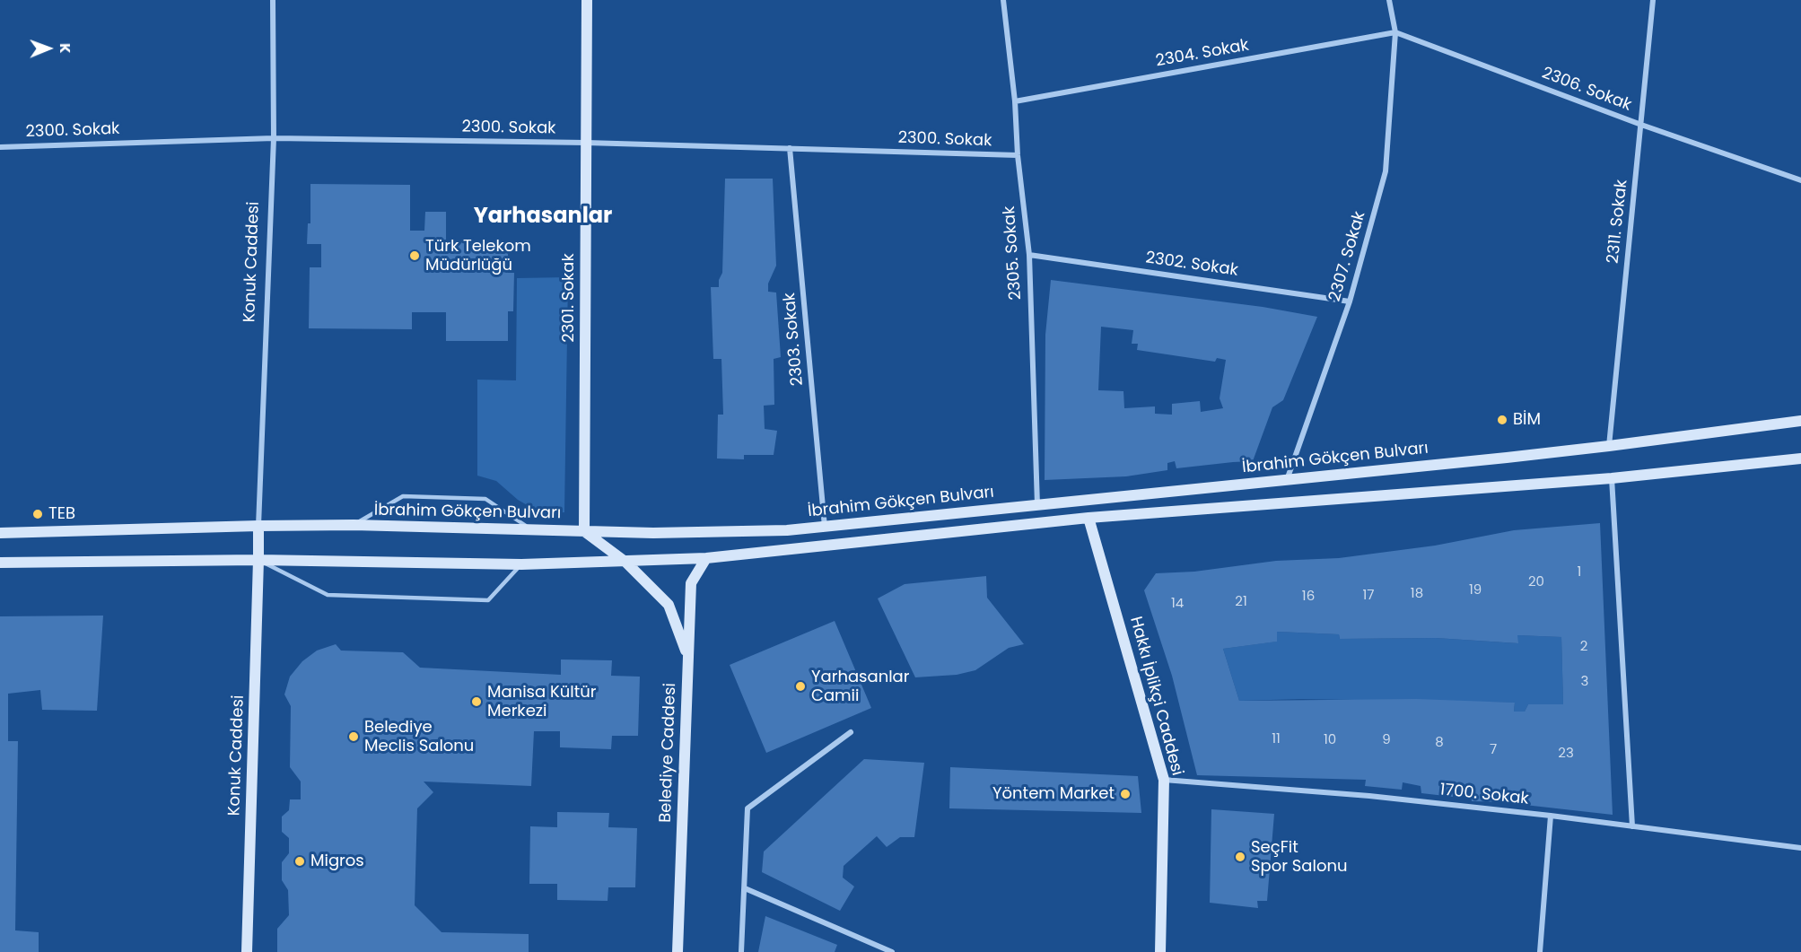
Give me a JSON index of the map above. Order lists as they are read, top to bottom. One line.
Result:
{"streets":{"main road":["Konuk Caddesi","2301. Sokak","İbrahim Gökçen Bulvarı","Hakkı İplikçi Caddesi","Belediye Caddesi"],"street":["2304. Sokak","2306. Sokak","2300. Sokak","2311. Sokak","2305. Sokak","2307. Sokak","2302. Sokak","2303. Sokak","1700. Sokak"]},"crossings":[["2304. Sokak","2306. Sokak"],["2304. Sokak","2305. Sokak"],["2304. Sokak","2307. Sokak"],["2306. Sokak","2311. Sokak"],["2306. Sokak","2307. Sokak"],["2300. Sokak","2305. Sokak"],["2300. Sokak","Konuk Caddesi"],["2300. Sokak","2301. Sokak"],["2300. Sokak","2303. Sokak"],["2311. Sokak","İbrahim Gökçen Bulvarı"],["2305. Sokak","2302. Sokak"],["2305. Sokak","İbrahim Gökçen Bulvarı"],["2307. Sokak","2302. Sokak"],["2307. Sokak","İbrahim Gökçen Bulvarı"],["Konuk Caddesi","İbrahim Gökçen Bulvarı"],["2301. Sokak","İbrahim Gökçen Bulvarı"],["2303. Sokak","İbrahim Gökçen Bulvarı"],["Hakkı İplikçi Caddesi","1700. Sokak"]],"districts":["Yarhasanlar"],"places":["Türk Telekom Müdürlüğü","BİM","TEB","Yarhasanlar Camii","Manisa Kültür Merkezi","Belediye Meclis Salonu","Yöntem Market","SeçFit Spor Salonu","Migros"],"house_numbers":["1","20","19","18","17","16","21","14","2","3","11","10","9","8","7","23"],"north":"right"}
